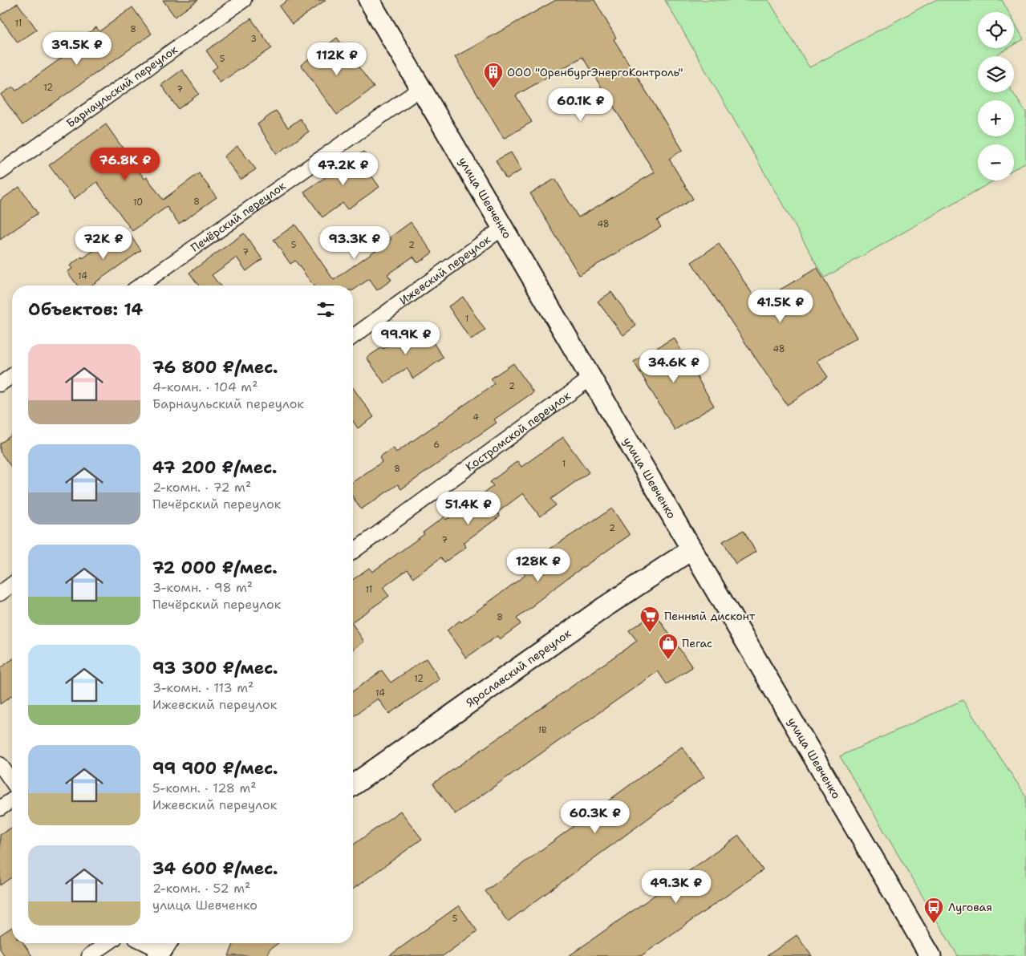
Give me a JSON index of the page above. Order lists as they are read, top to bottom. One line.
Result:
{"streets":{"main road":["улица Шевченко","Ярославский переулок"],"street":["Барнаульский переулок","Печёрский переулок","Ижевский переулок","Костромской переулок"]},"crossings":[["улица Шевченко","Печёрский переулок"],["улица Шевченко","Ижевский переулок"],["улица Шевченко","Костромской переулок"],["улица Шевченко","Ярославский переулок"]],"places":{"building":["ООО \"ОренбургЭнергоКонтроль\""],"supermarket":["Пенный дисконт"],"shop":["Пегас"],"bus stop":["Луговая"]},"house_numbers":["11","8","3","5","12","7","8","10","48","5","2","7","14","1","48","2","4","6","1","8","2","7","11","8","12","14","1В","5"],"page":{"map_buttons":["+","−"],"price":["39.5K ₽","112K ₽","60.1K ₽","76.8K ₽","47.2K ₽","72K ₽","93.3K ₽","41.5K ₽","99.9K ₽","34.6K ₽","51.4K ₽","128K ₽","60.3K ₽","49.3K ₽"],"heading":"Объектов: 14","list":[{"name":"76 800 ₽/мес.","note":"4-комн. · 104 m² · Барнаульский переулок"},{"name":"47 200 ₽/мес.","note":"2-комн. · 72 m² · Печёрский переулок"},{"name":"72 000 ₽/мес.","note":"3-комн. · 98 m² · Печёрский переулок"},{"name":"93 300 ₽/мес.","note":"3-комн. · 113 m² · Ижевский переулок"},{"name":"99 900 ₽/мес.","note":"5-комн. · 128 m² · Ижевский переулок"},{"name":"34 600 ₽/мес.","note":"2-комн. · 52 m² · улица Шевченко"}]}}
